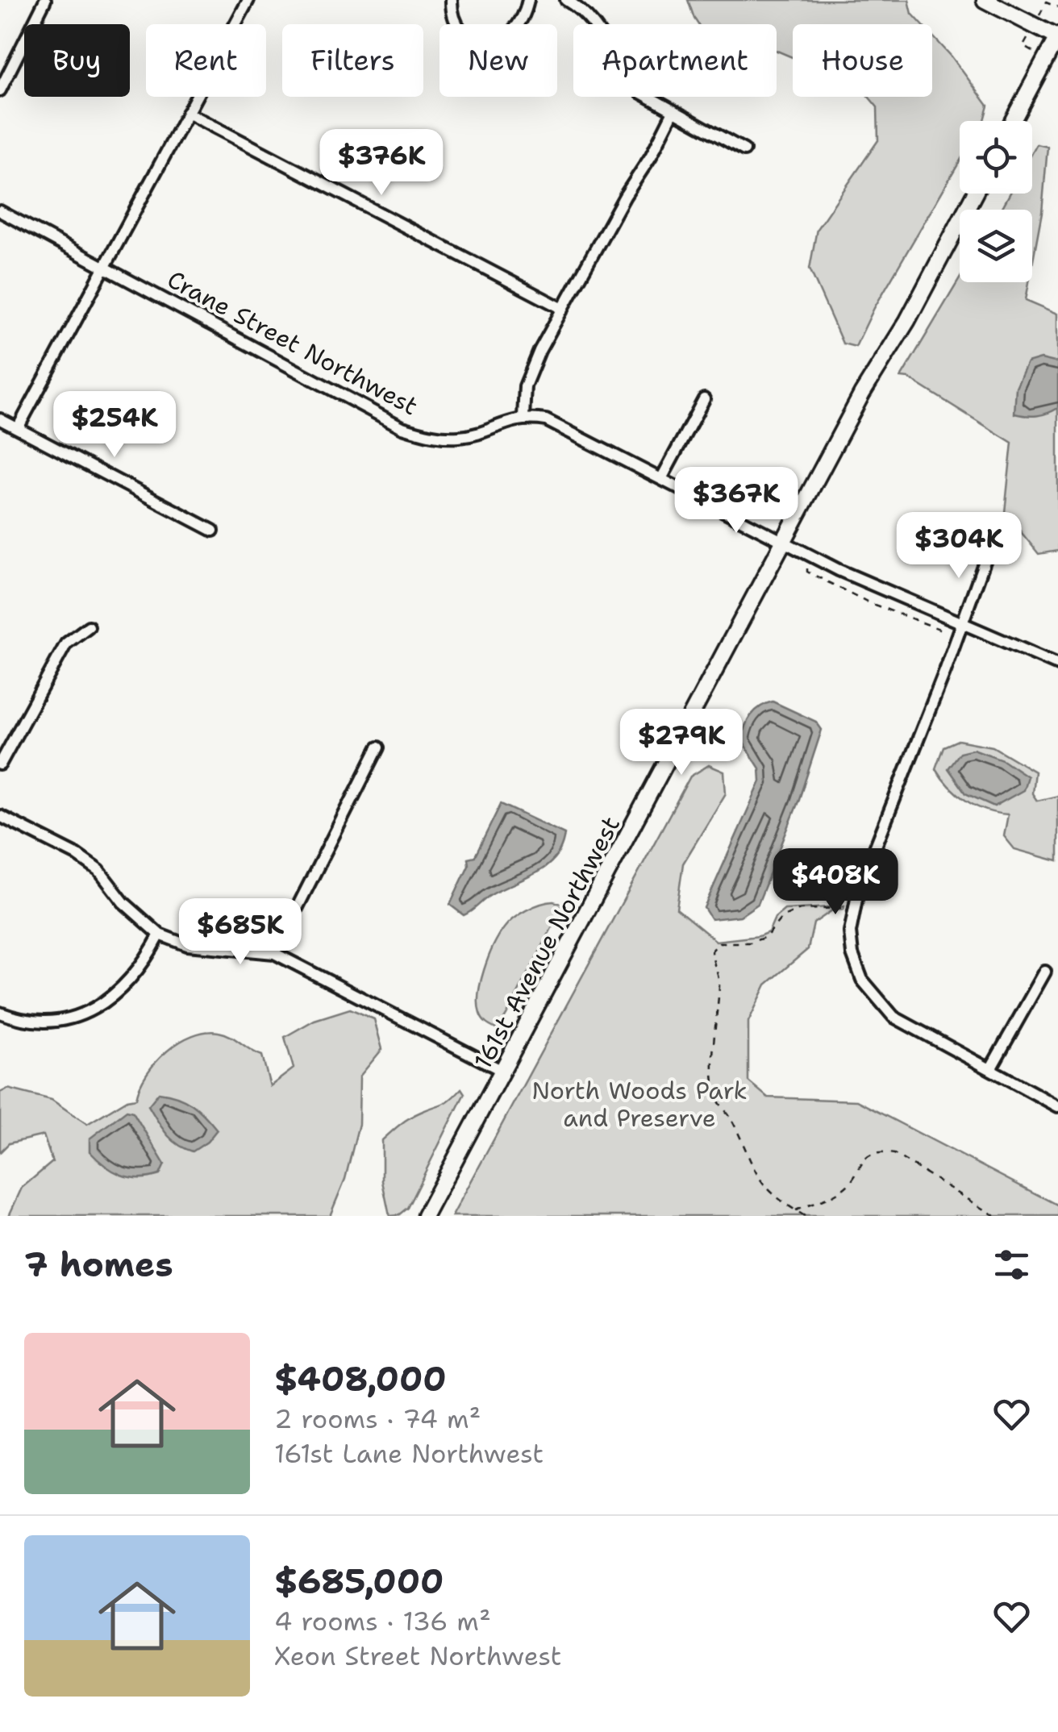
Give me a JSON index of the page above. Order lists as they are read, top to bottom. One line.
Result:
{"streets":{"main road":["161st Avenue Northwest"],"street":["Crane Street Northwest"]},"parks":["North Woods Park and Preserve"],"page":{"chip":["Buy","Rent","Filters","New","Apartment","House"],"price":["$376K","$254K","$367K","$304K","$279K","$408K","$685K"],"heading":"7 homes","list":[{"name":"$408,000","note":"2 rooms · 74 m² · 161st Lane Northwest"},{"name":"$685,000","note":"4 rooms · 136 m² · Xeon Street Northwest"}]}}
